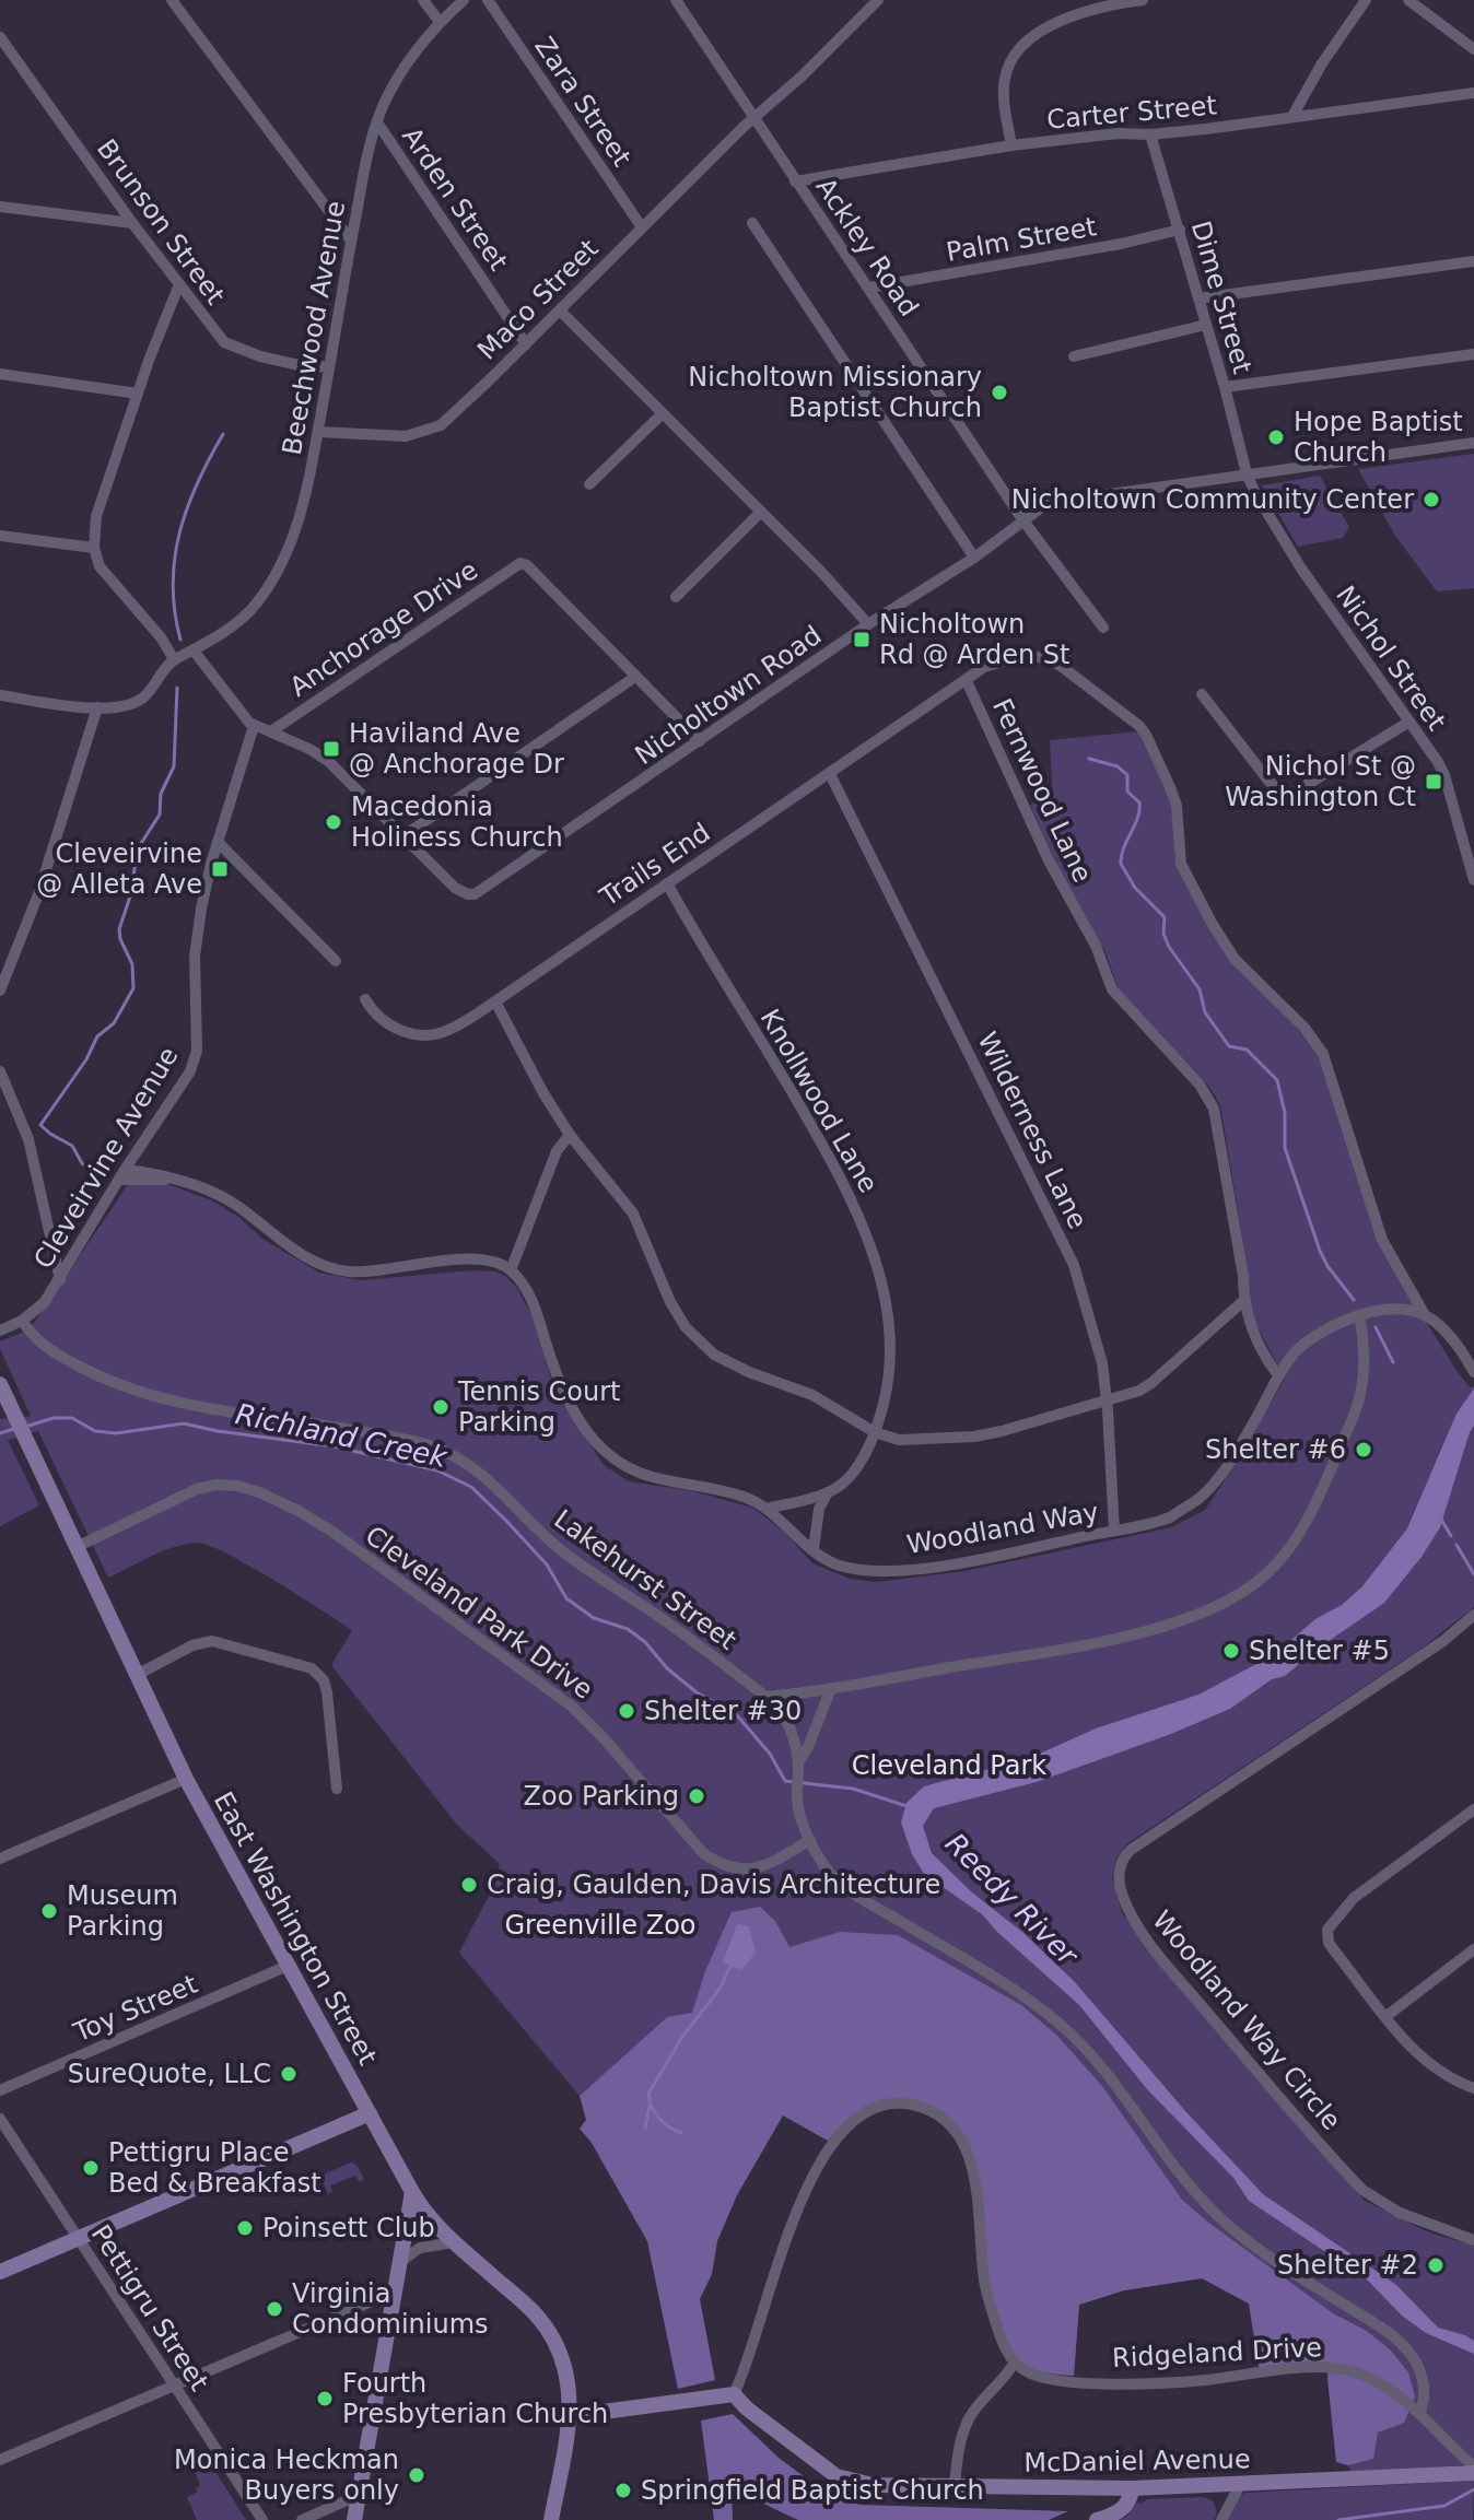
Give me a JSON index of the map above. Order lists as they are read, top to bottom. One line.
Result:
{"streets":{"street":["Zara Street","Carter Street","Arden Street","Brunson Street","Palm Street","Ackley Road","Dime Street","Maco Street","Beechwood Avenue","Anchorage Drive","Nichol Street","Nicholtown Road","Fernwood Lane","Trails End","Knollwood Lane","Wilderness Lane","Cleveirvine Avenue","Woodland Way","Lakehurst Street","Cleveland Park Drive","East Washington Street","Toy Street","Woodland Way Circle","Pettigru Street","Ridgeland Drive","McDaniel Avenue"]},"crossings":[["Zara Street","Maco Street"],["Carter Street","Ackley Road"],["Carter Street","Dime Street"],["Arden Street","Maco Street"],["Arden Street","Beechwood Avenue"],["Brunson Street","Beechwood Avenue"],["Palm Street","Ackley Road"],["Palm Street","Dime Street"],["Ackley Road","Maco Street"],["Ackley Road","Nicholtown Road"],["Dime Street","Nichol Street"],["Dime Street","Nicholtown Road"],["Maco Street","Beechwood Avenue"],["Nichol Street","Nicholtown Road"],["Fernwood Lane","Trails End"],["Fernwood Lane","Woodland Way"],["Trails End","Knollwood Lane"],["Trails End","Wilderness Lane"],["Knollwood Lane","Woodland Way"],["Wilderness Lane","Woodland Way"],["Cleveirvine Avenue","Lakehurst Street"],["Cleveland Park Drive","East Washington Street"],["East Washington Street","Toy Street"],["Ridgeland Drive","McDaniel Avenue"]],"water":["Richland Creek","Reedy River"],"parks":["Cleveland Park","Greenville Zoo"],"places":{"other":["Nicholtown Missionary Baptist Church","Hope Baptist Church","Nicholtown Community Center","Macedonia Holiness Church","Tennis Court Parking","Shelter #6","Shelter #5","Shelter #30","Zoo Parking","Craig, Gaulden, Davis Architecture","Museum Parking","SureQuote, LLC","Pettigru Place Bed & Breakfast","Poinsett Club","Shelter #2","Virginia Condominiums","Fourth Presbyterian Church","Monica Heckman Buyers only","Springfield Baptist Church"],"transit":["Nicholtown Rd @ Arden St","Haviland Ave @ Anchorage Dr","Nichol St @ Washington Ct","Cleveirvine @ Alleta Ave"]}}
